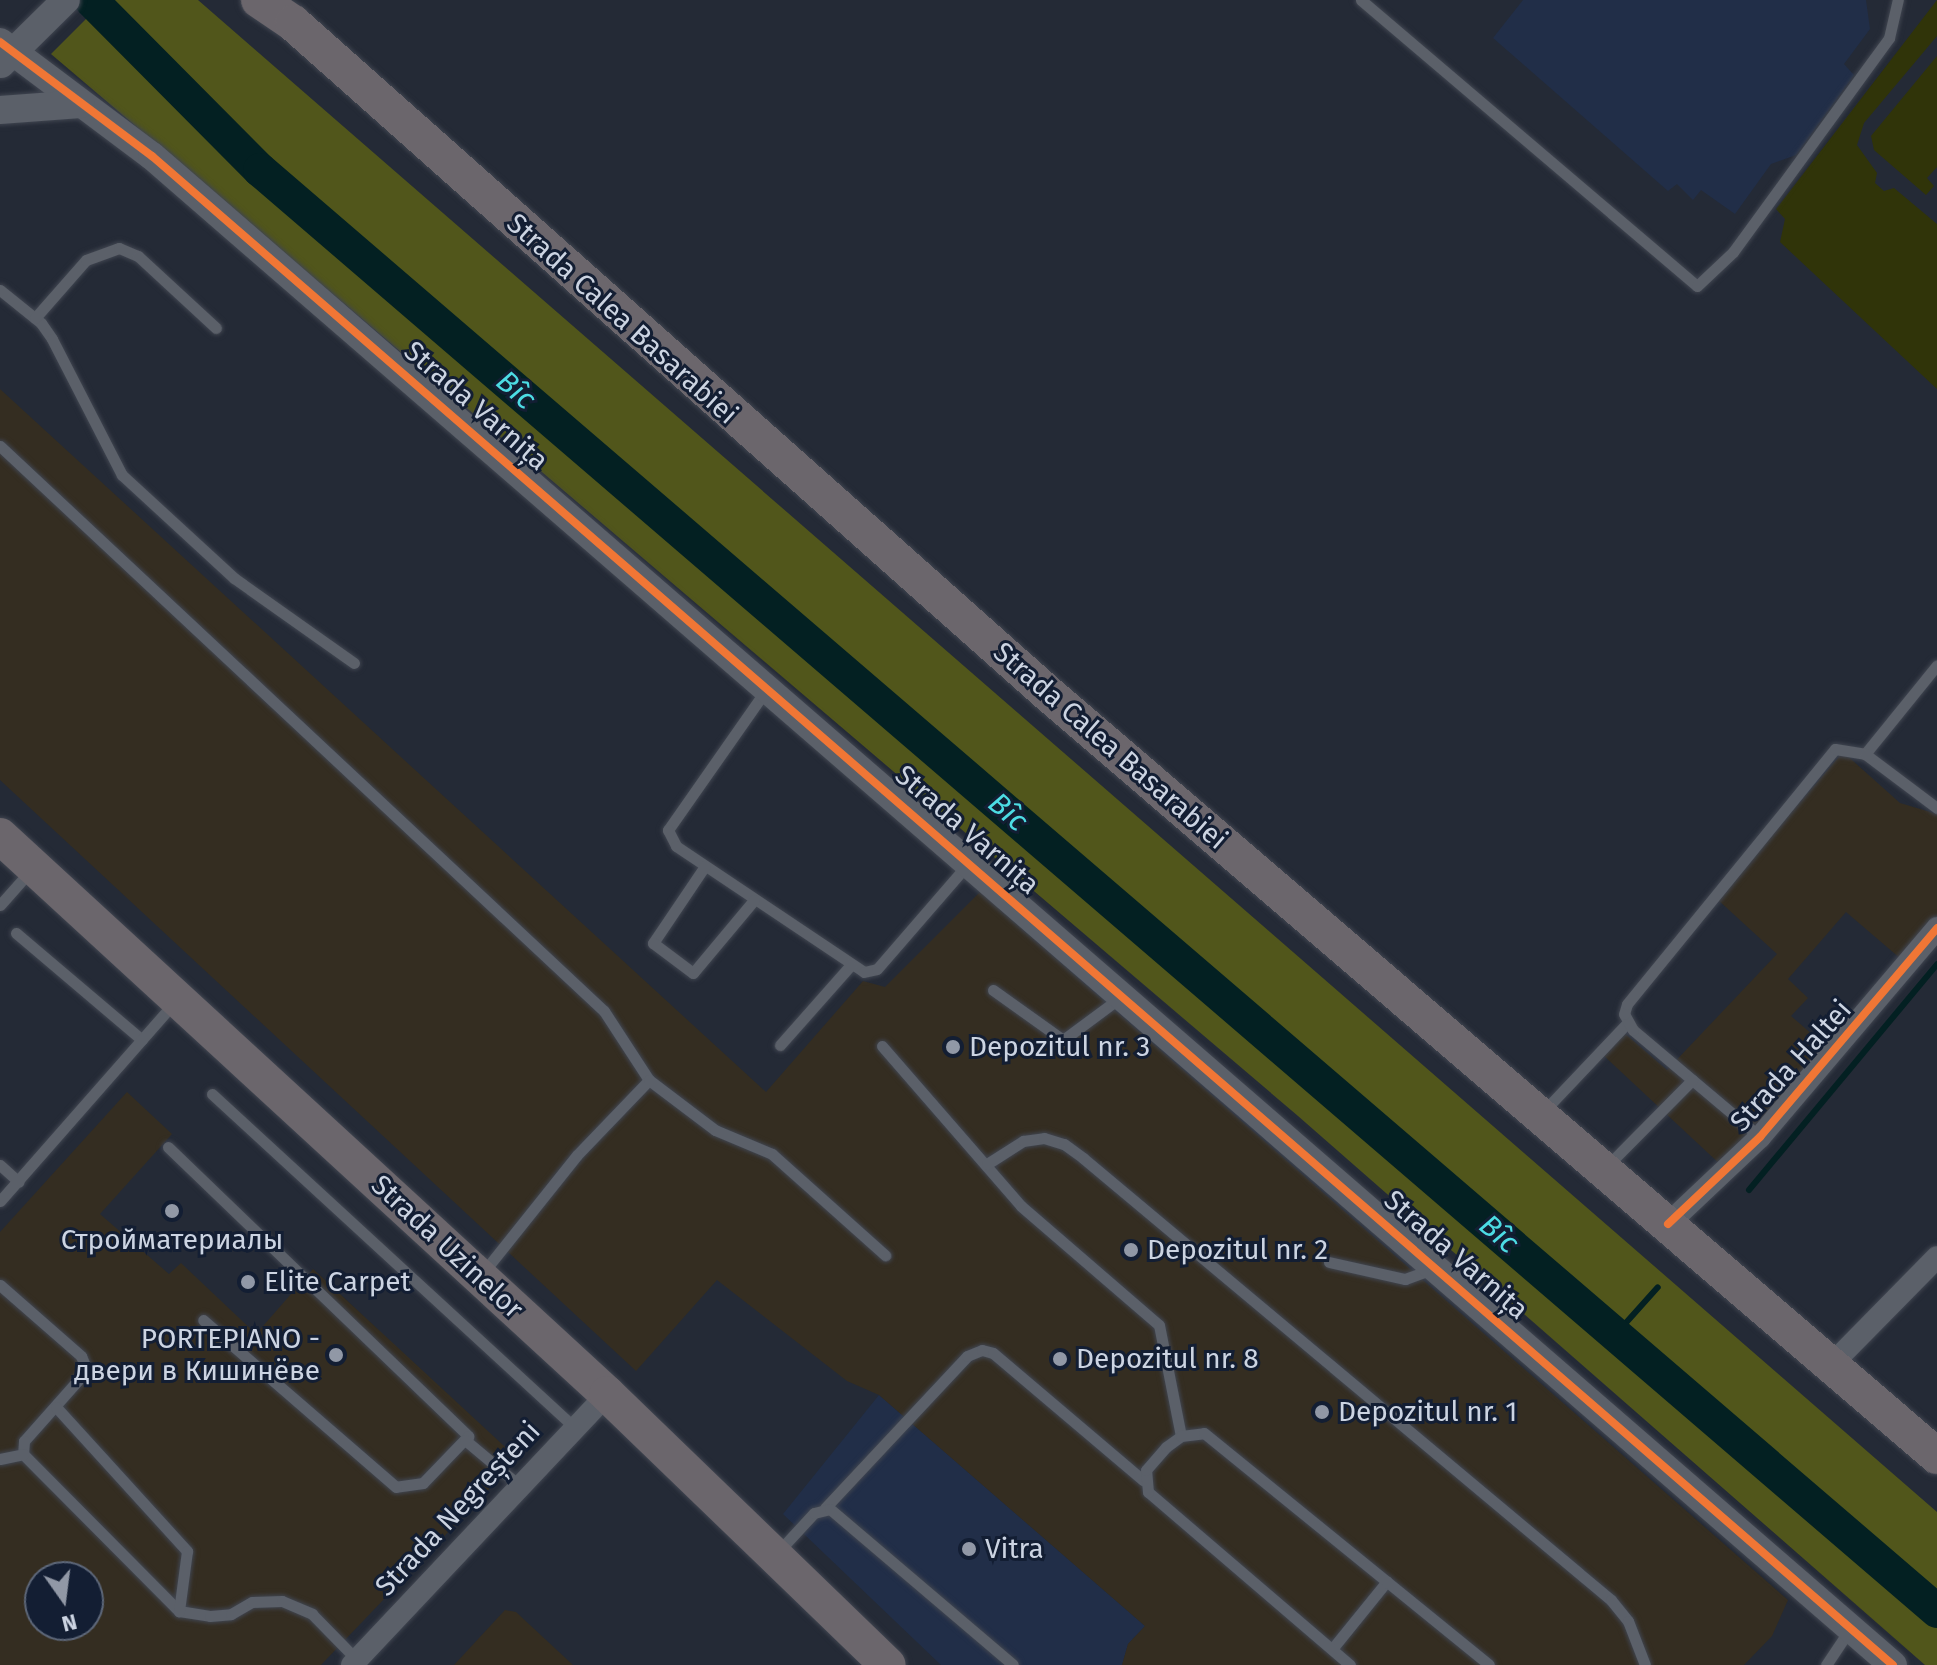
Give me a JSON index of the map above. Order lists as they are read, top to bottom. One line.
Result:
{"streets":{"main road":["Strada Calea Basarabiei","Strada Uzinelor"],"street":["Strada Varnița","Strada Haltei","Strada Negreșteni"]},"crossings":[["Strada Calea Basarabiei","Strada Haltei"],["Strada Uzinelor","Strada Negreșteni"]],"water":["Bîc"],"places":["Depozitul nr. 3","Стройматериалы","Depozitul nr. 2","Elite Carpet","PORTEPIANO - двери в Кишинёве","Depozitul nr. 8","Depozitul nr. 1","Vitra"],"north":"bottom"}
